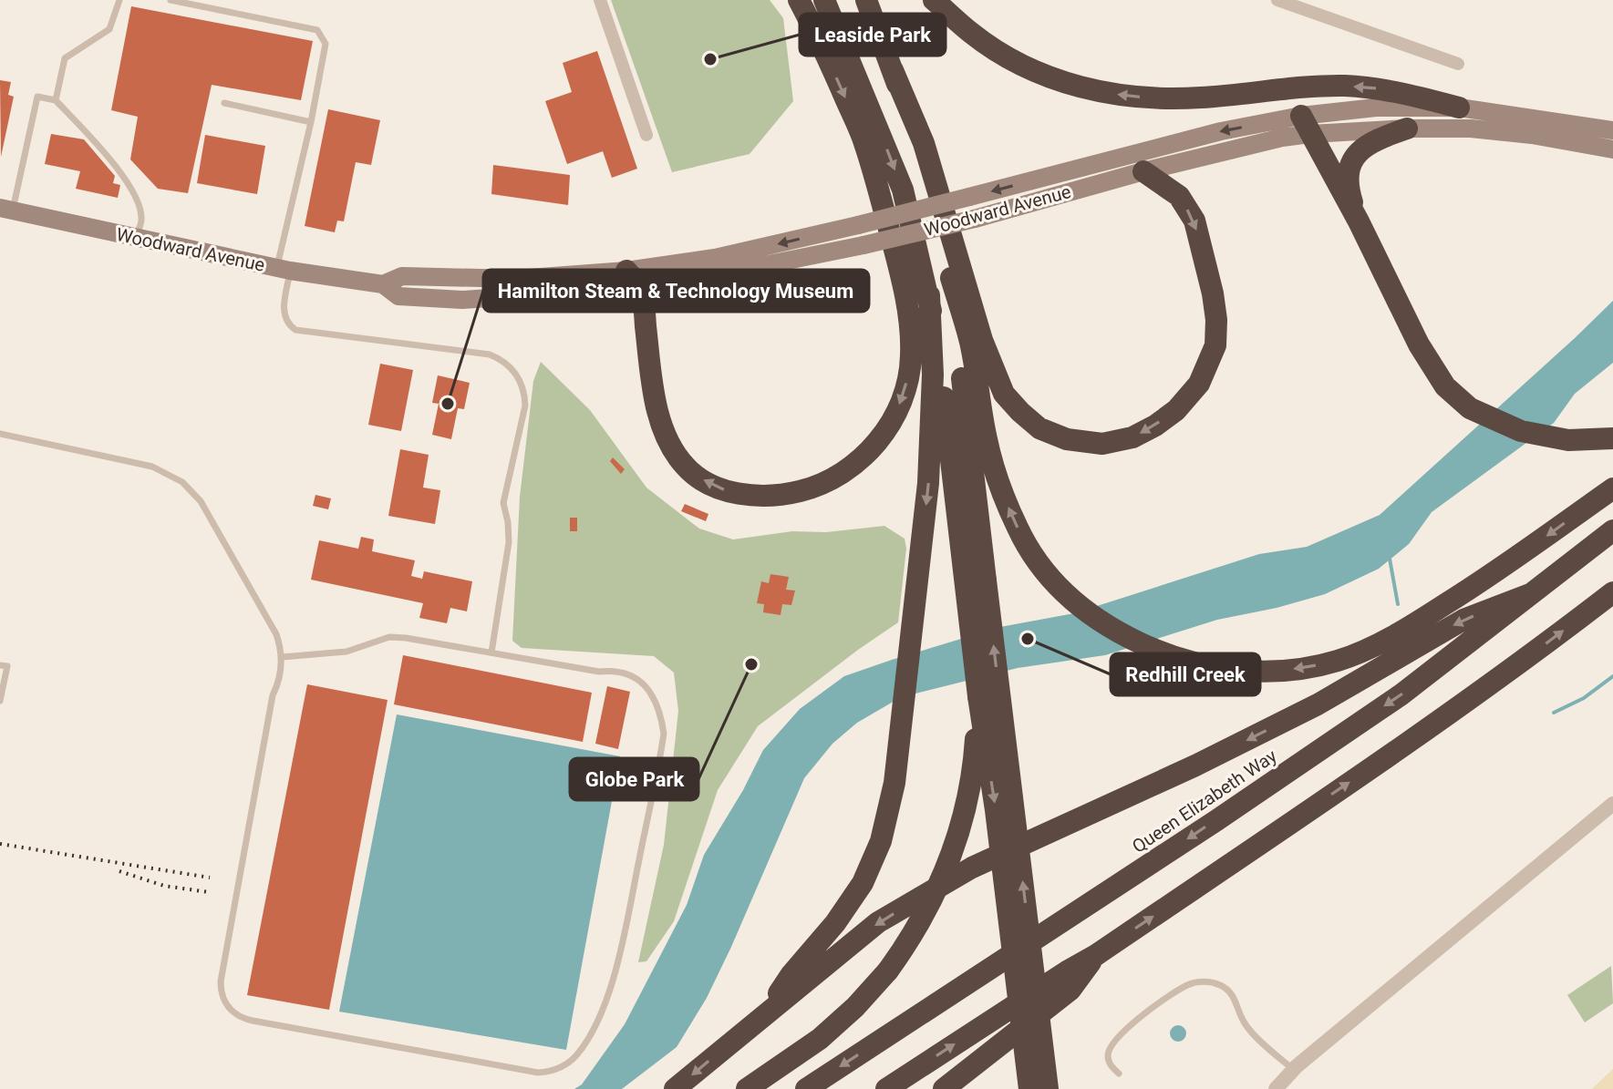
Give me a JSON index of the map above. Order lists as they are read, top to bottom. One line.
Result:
{"streets":{"highway":["Queen Elizabeth Way"],"main road":["Woodward Avenue"]},"places":["Leaside Park","Hamilton Steam & Technology Museum","Redhill Creek","Globe Park"]}
